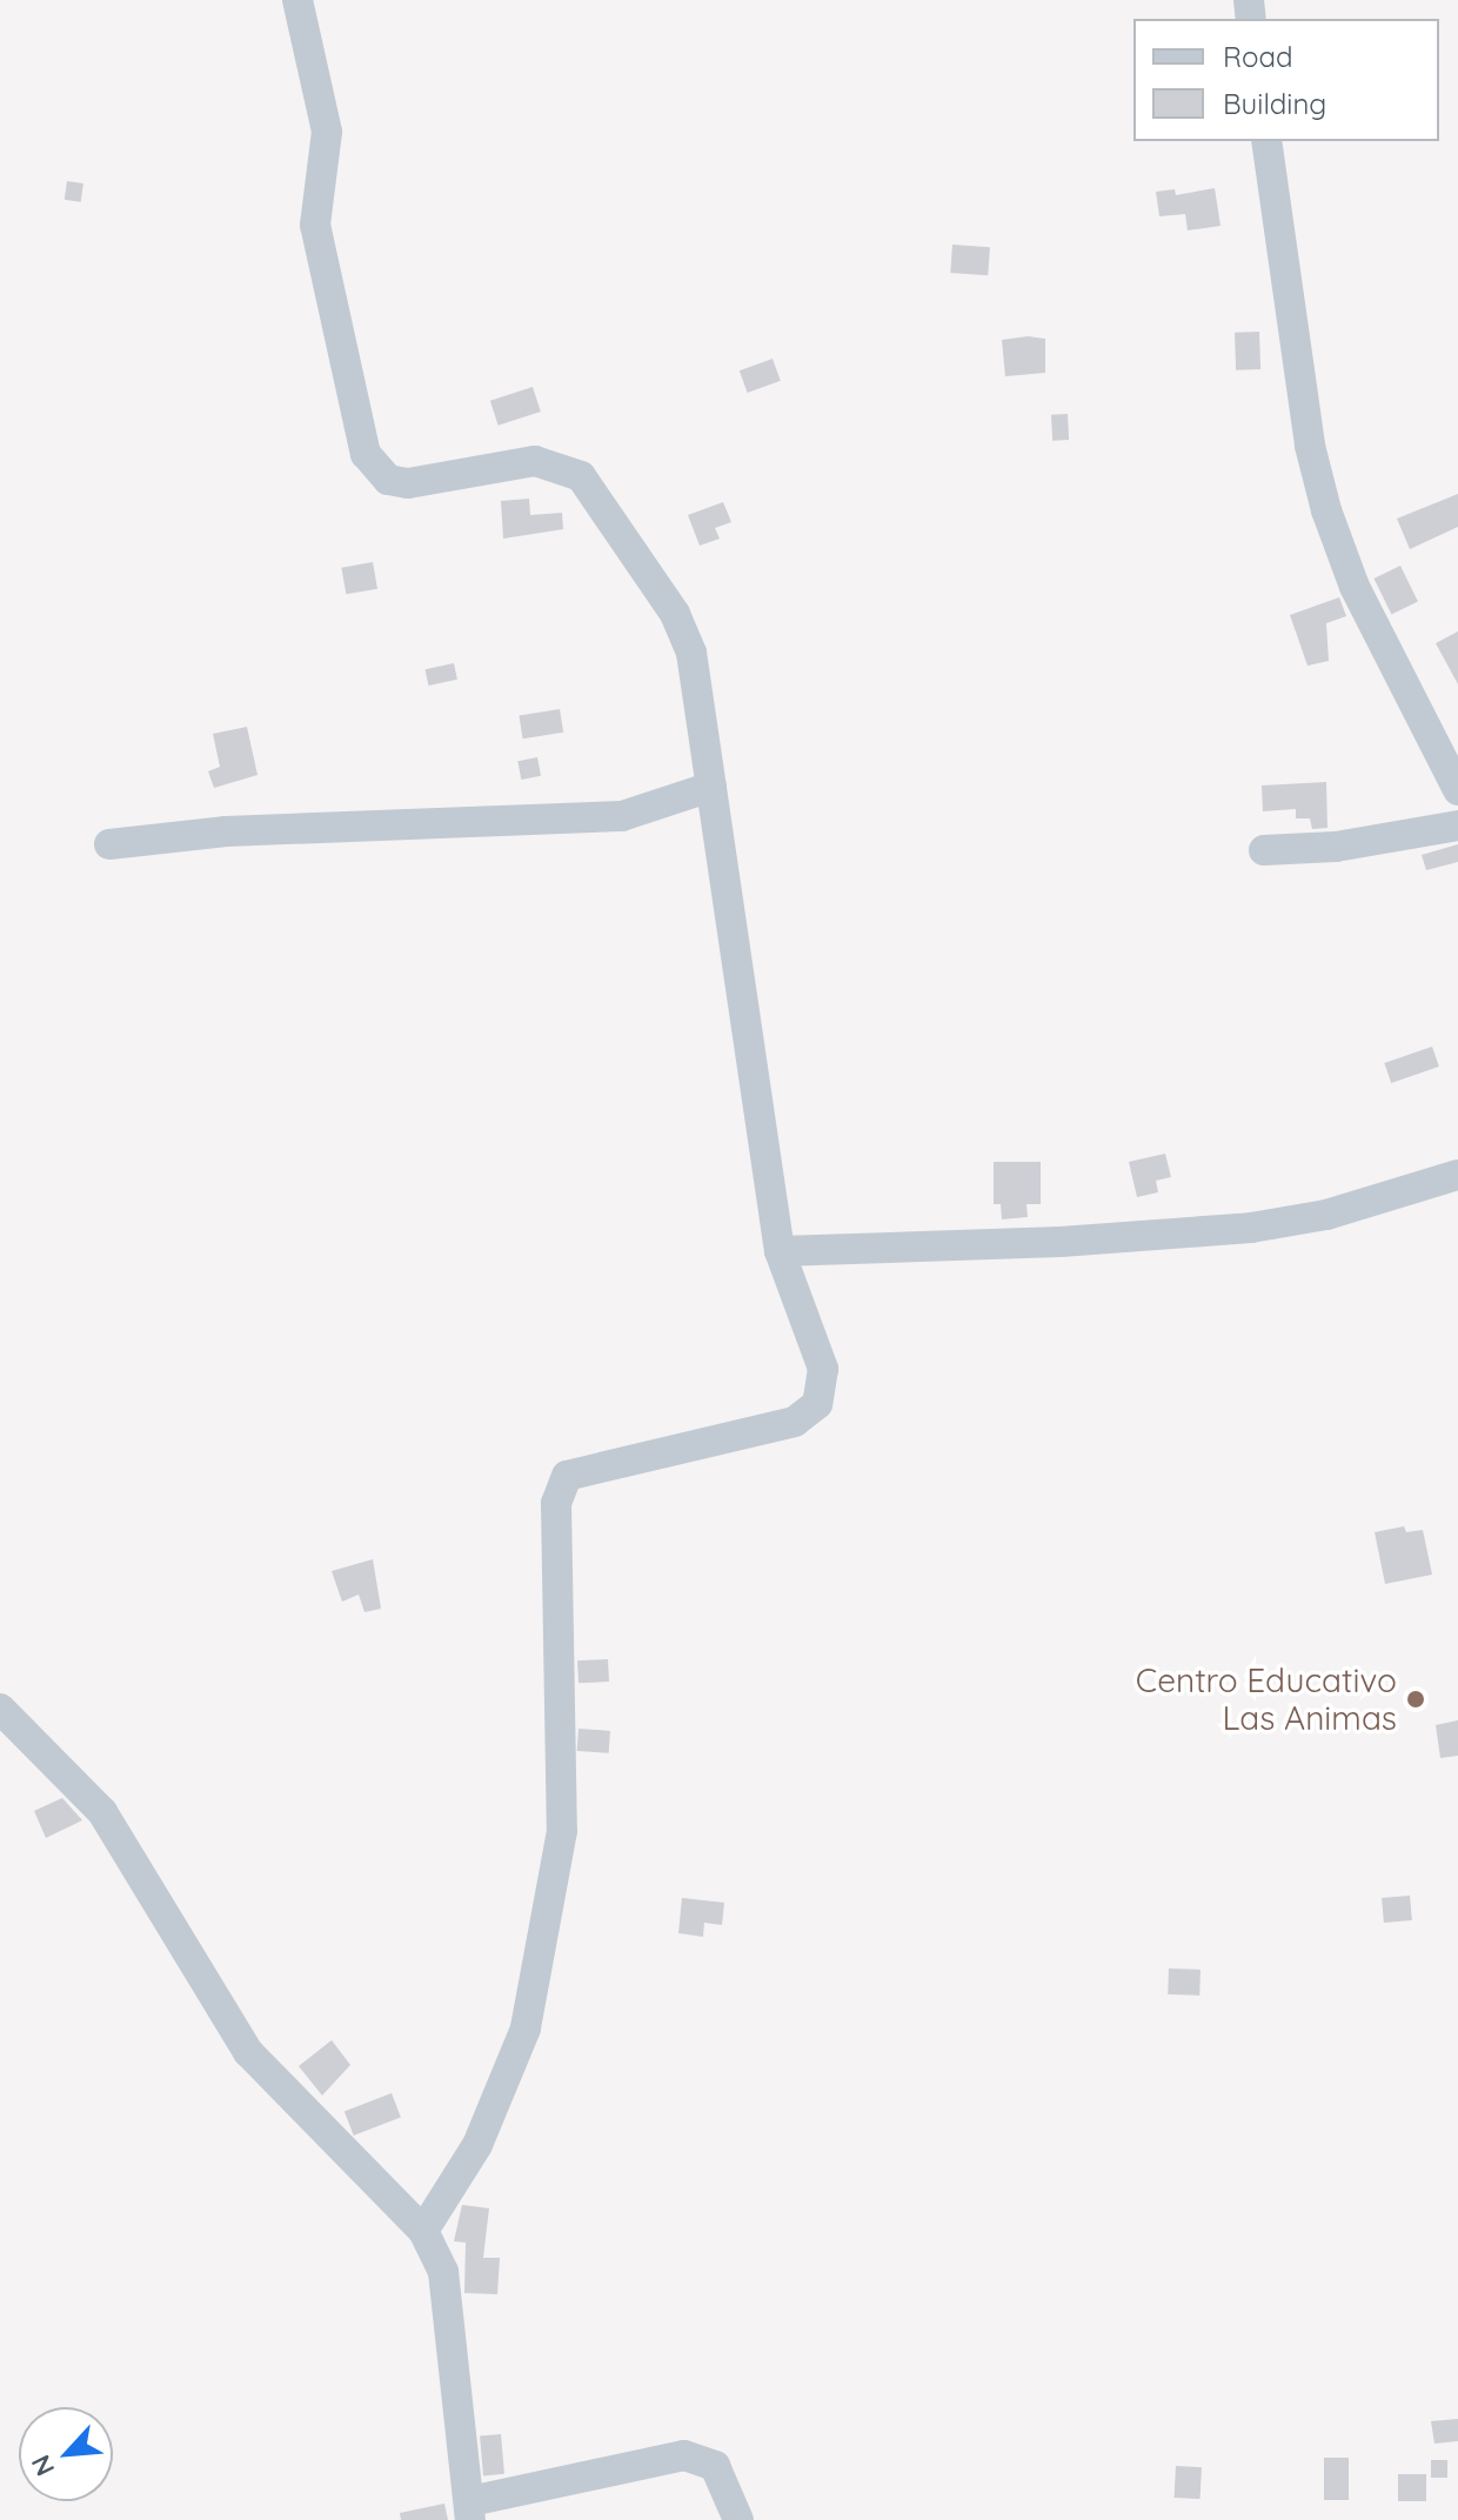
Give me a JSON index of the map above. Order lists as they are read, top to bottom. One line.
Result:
{"places":["Centro Educativo Las Animas"],"legend":["Road","Building"],"north":"bottom left"}
